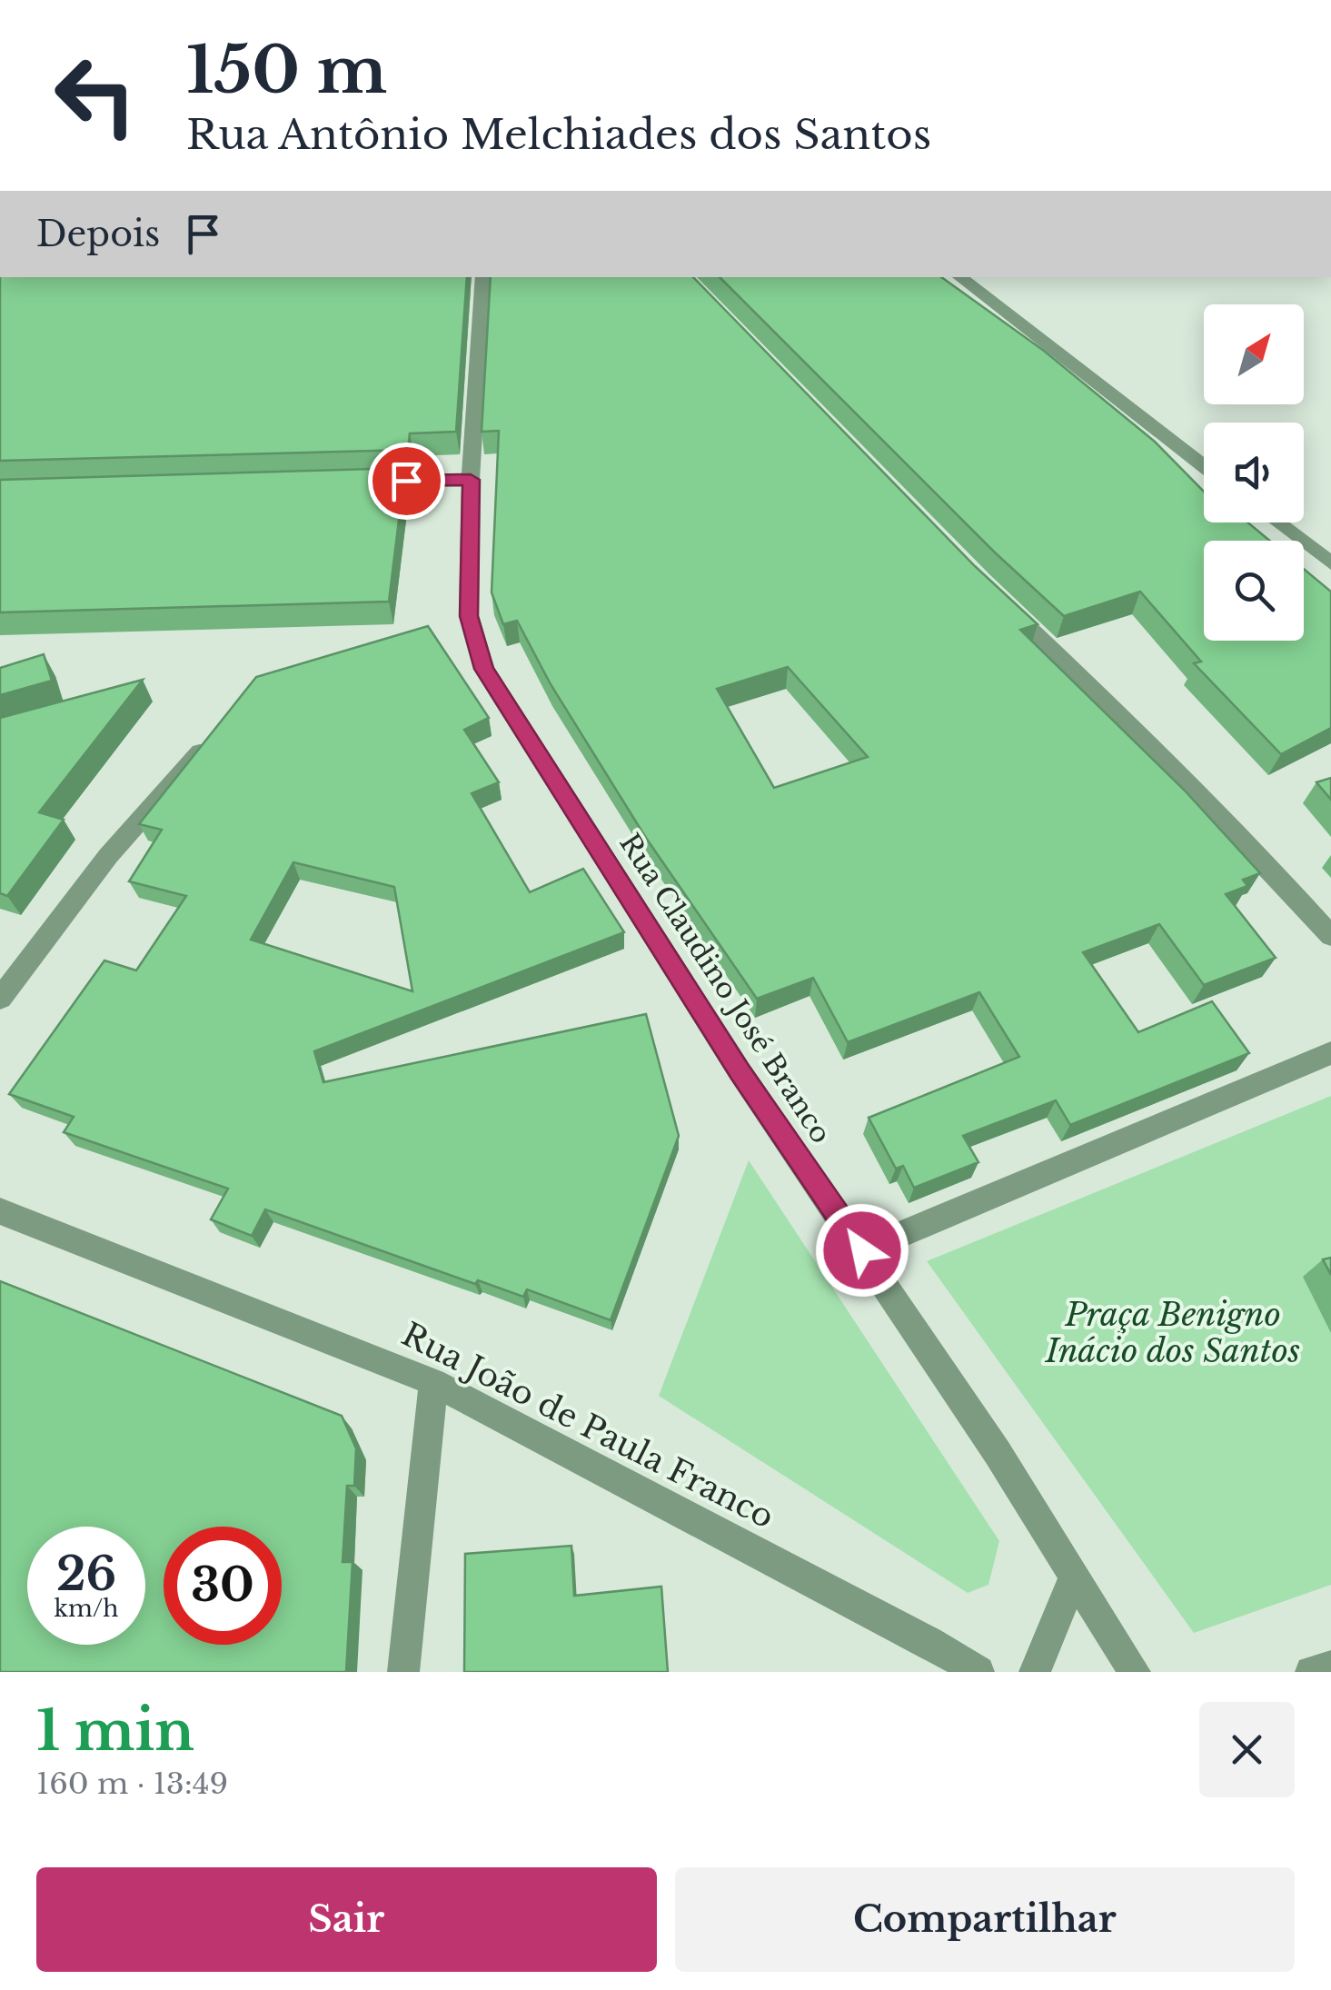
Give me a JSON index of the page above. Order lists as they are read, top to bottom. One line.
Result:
{"streets":{"street":["Rua Claudino José Branco","Rua João de Paula Franco"]},"parks":["Praça Benigno Inácio dos Santos"],"north":"top right","page":{"turn":["150 m","Rua Antônio Melchiades dos Santos"],"then":"Depois","speed":"26 km/h","limit":"30","heading":["1 min","160 m · 13:49"],"buttons":["Sair","Compartilhar"]}}
